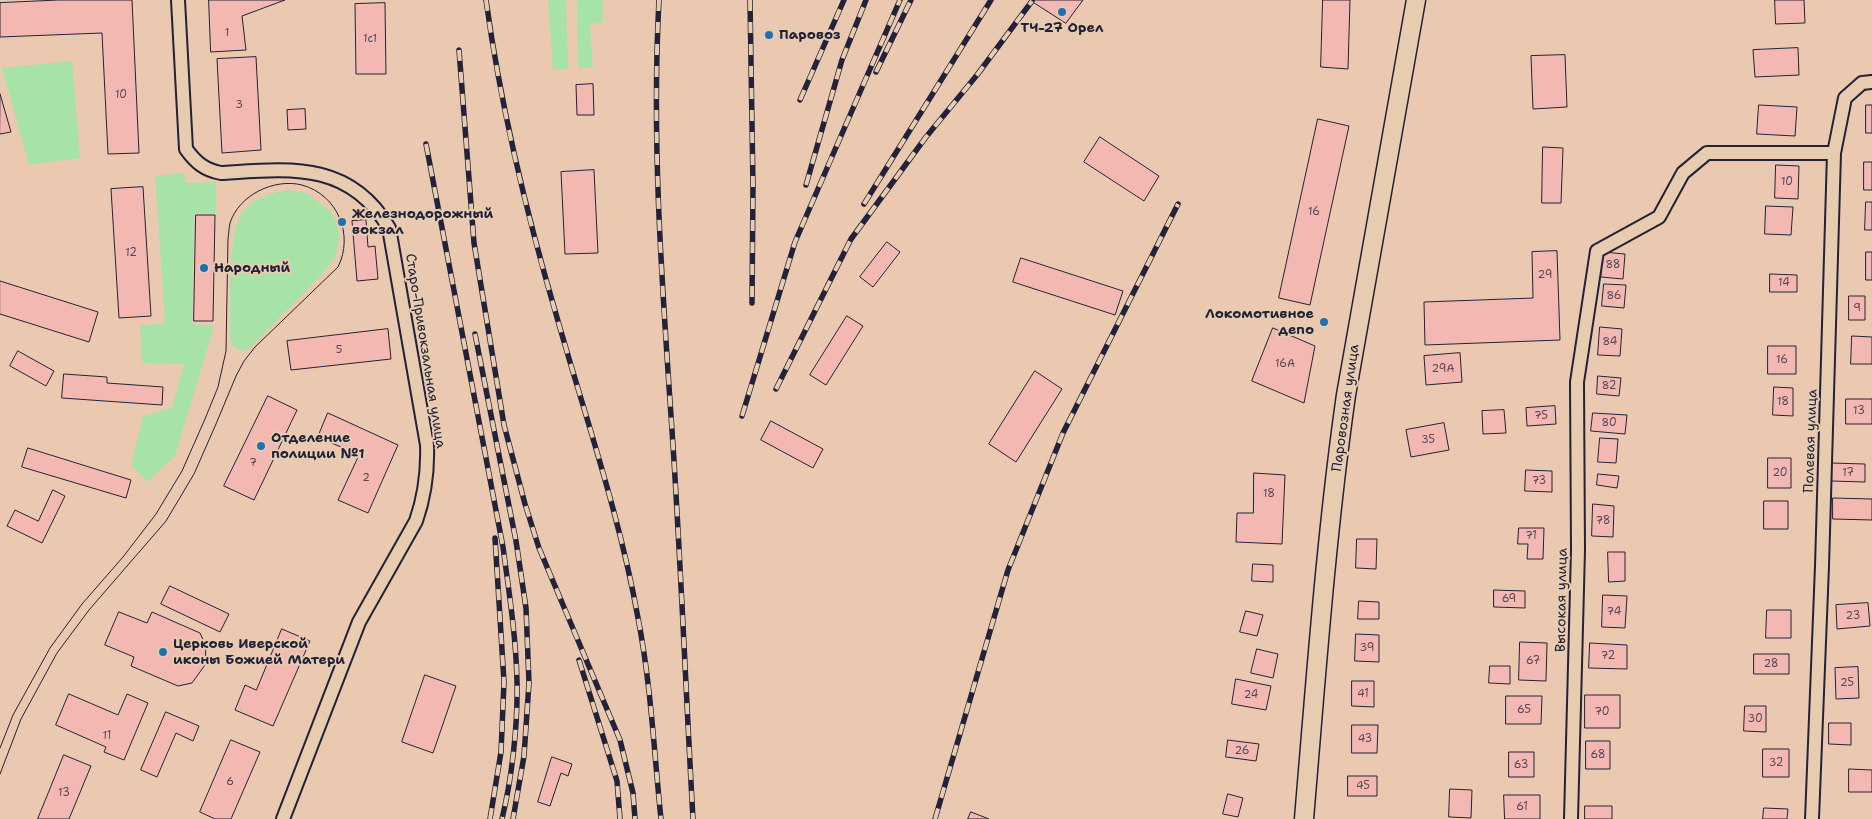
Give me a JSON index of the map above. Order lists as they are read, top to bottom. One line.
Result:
{"streets":{"main road":["Паровозная улица"],"street":["Старо-Привокзальная улица","Полевая улица","Высокая улица"]},"crossings":[["Полевая улица","Высокая улица"]],"places":["ТЧ-27 Орел","Паровоз","Железнодорожный вокзал","Народный","Локомотивное депо","Отделение полиции №1","Церковь Иверской иконы Божией Матери"],"house_numbers":["1","1с1","10","3","10","16","12","88","29","14","86","9","84","5","16","16А","29А","82","18","13","75","80","35","7","20","17","2","73","18","78","71","69","74","23","39","72","67","28","25","41","24","65","70","30","11","43","26","68","32","63","6","45","13","61"]}
